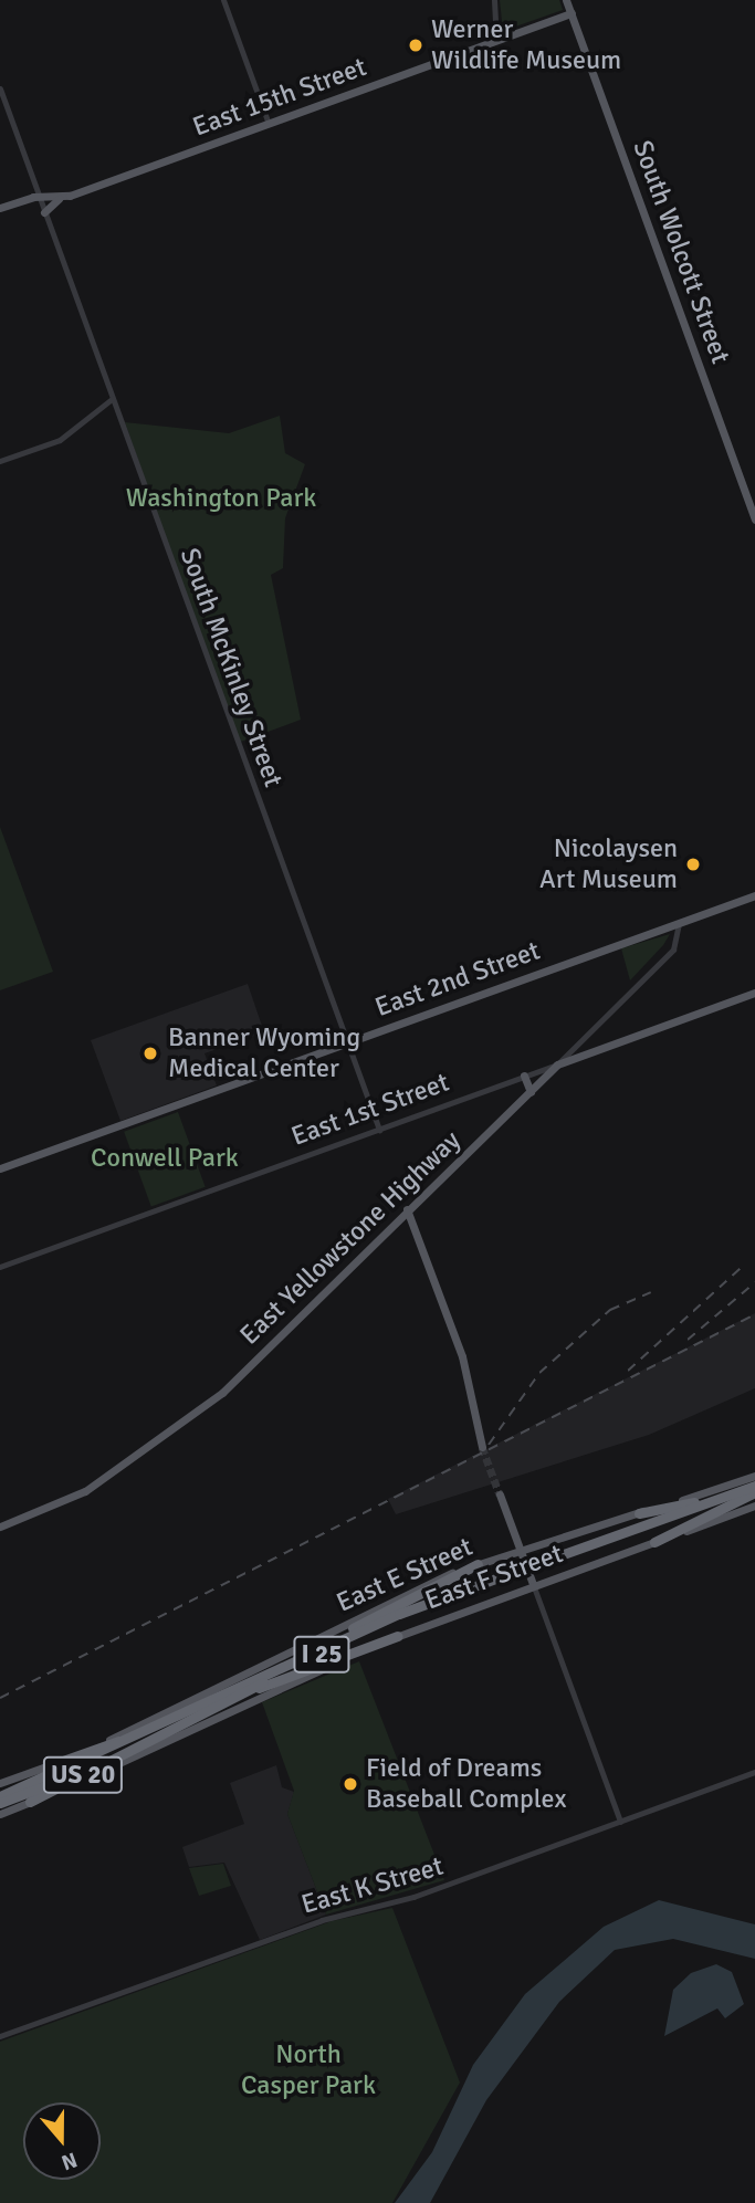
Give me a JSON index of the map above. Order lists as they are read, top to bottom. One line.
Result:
{"streets":{"highway":["I 25","US 20"],"main road":["East 15th Street","South Wolcott Street","East 2nd Street","East 1st Street","East Yellowstone Highway","East E Street","East F Street"],"street":["South McKinley Street","East K Street"]},"crossings":[["East 15th Street","South Wolcott Street"],["East 15th Street","South McKinley Street"],["South McKinley Street","East 2nd Street"],["South McKinley Street","East 1st Street"],["East 2nd Street","East Yellowstone Highway"],["East 1st Street","East Yellowstone Highway"],["East E Street","US 20"],["East F Street","US 20"],["I 25","US 20"]],"parks":["Washington Park","Conwell Park","North Casper Park"],"places":["Werner Wildlife Museum","Nicolaysen Art Museum","Banner Wyoming Medical Center","Field of Dreams Baseball Complex"],"north":"bottom"}
